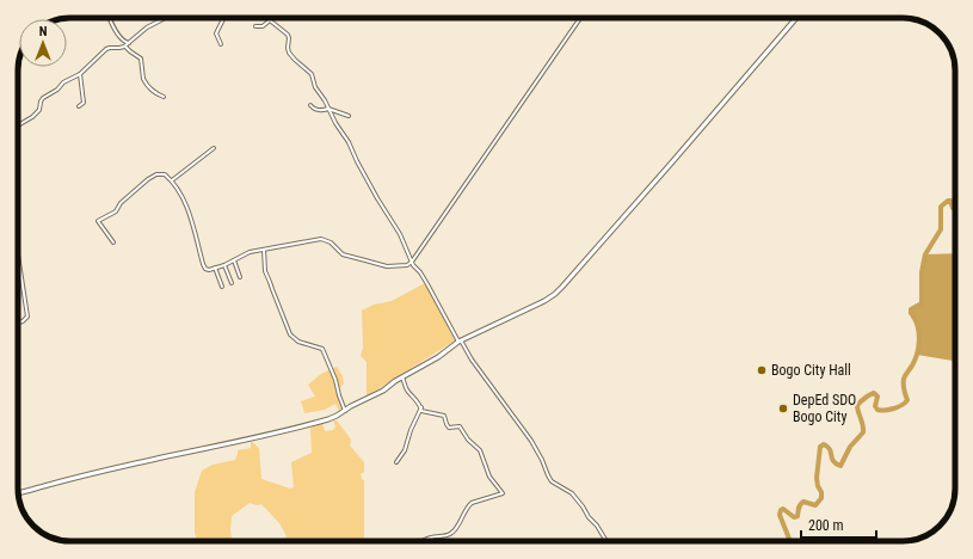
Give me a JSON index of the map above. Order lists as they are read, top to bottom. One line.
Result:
{"places":["Bogo City Hall","DepEd SDO Bogo City"],"scale_bar":"200 m","north":"top"}
